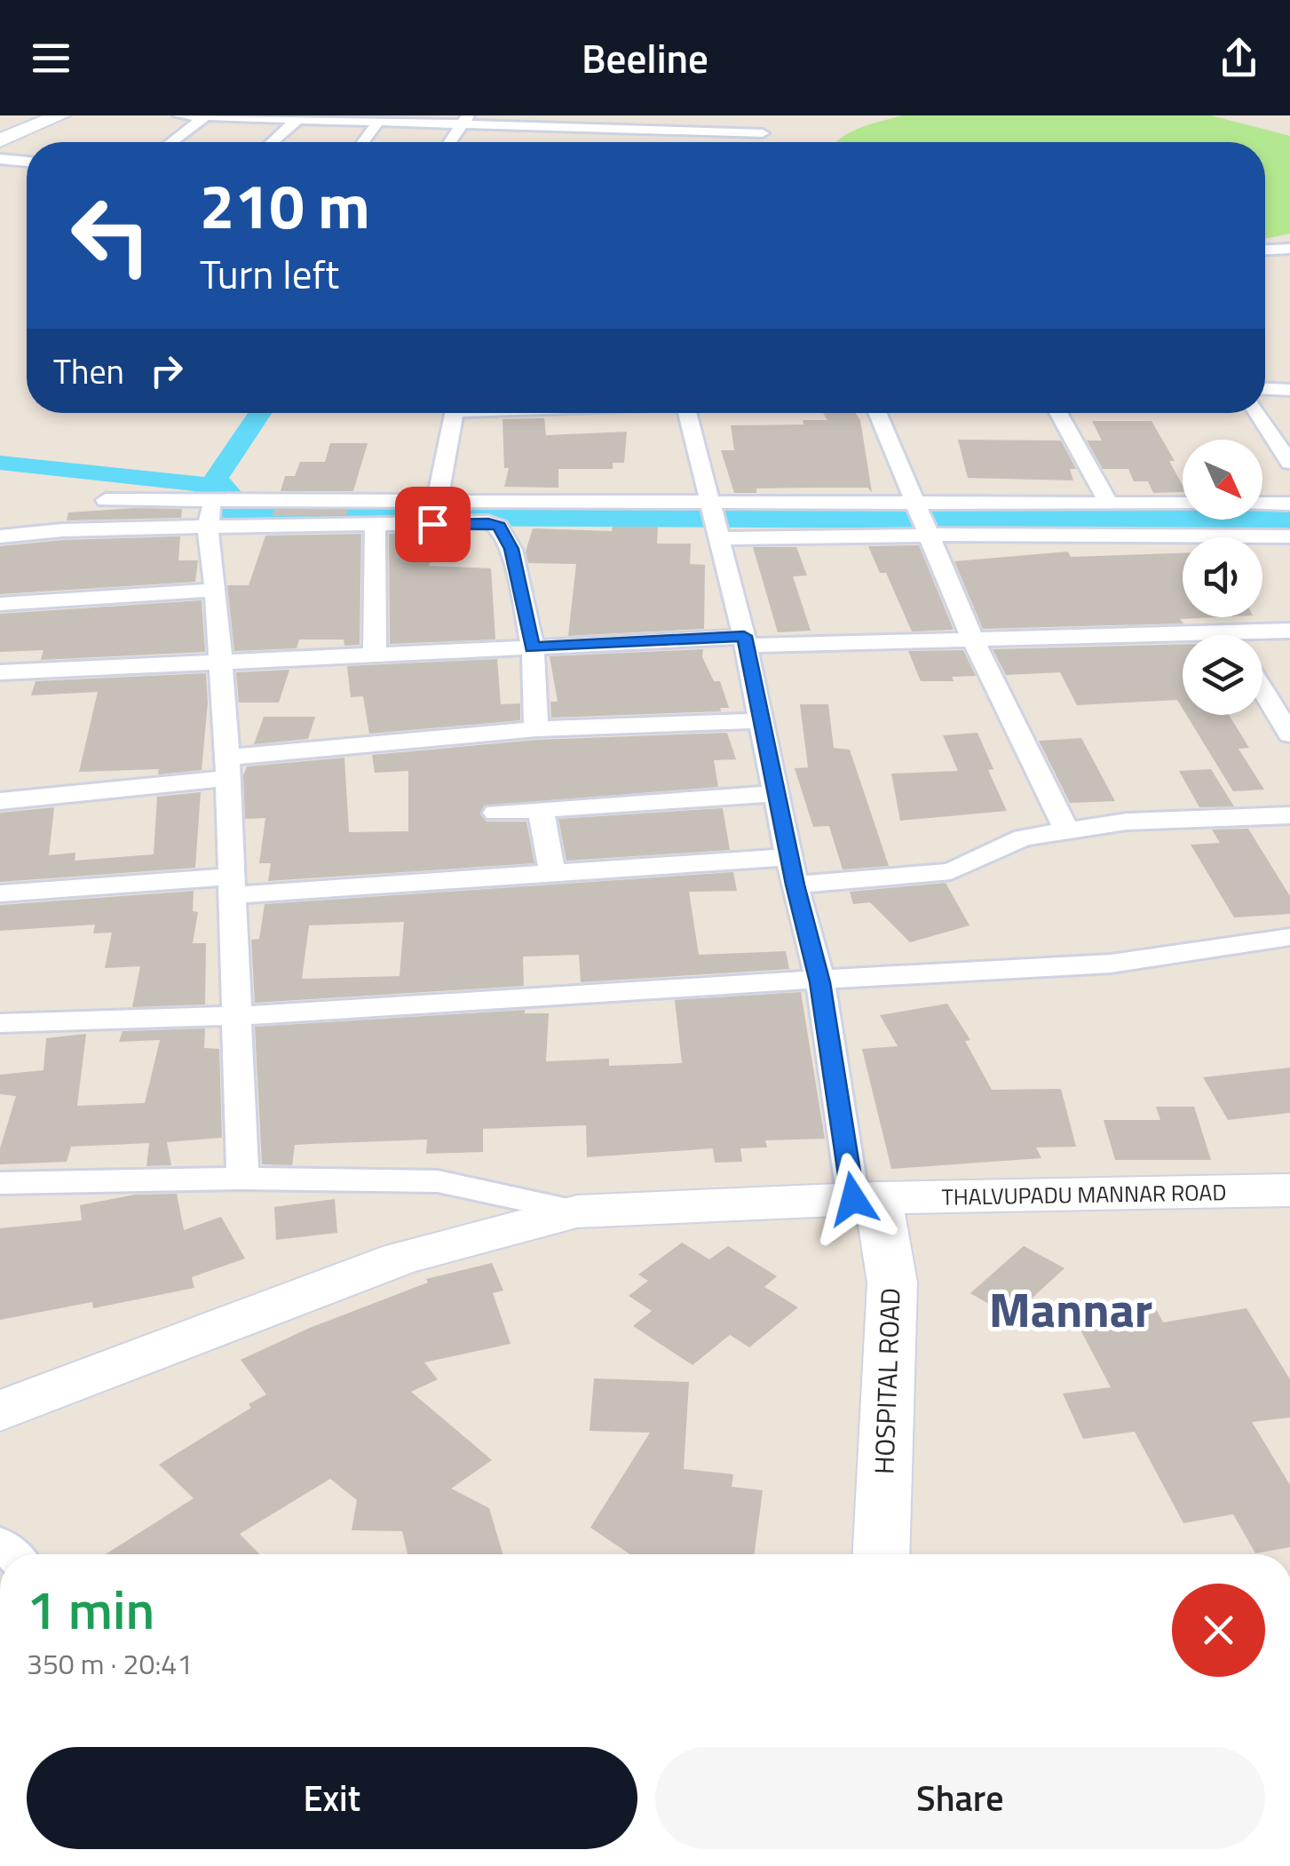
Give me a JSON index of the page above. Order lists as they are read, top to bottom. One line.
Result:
{"streets":{"street":["THALVUPADU MANNAR ROAD","HOSPITAL ROAD"]},"crossings":[["THALVUPADU MANNAR ROAD","HOSPITAL ROAD"]],"districts":["Mannar"],"north":"bottom right","page":{"header":"Beeline","turn":["210 m","Turn left"],"then":"Then","heading":["1 min","350 m · 20:41"],"buttons":["Exit","Share"]}}
